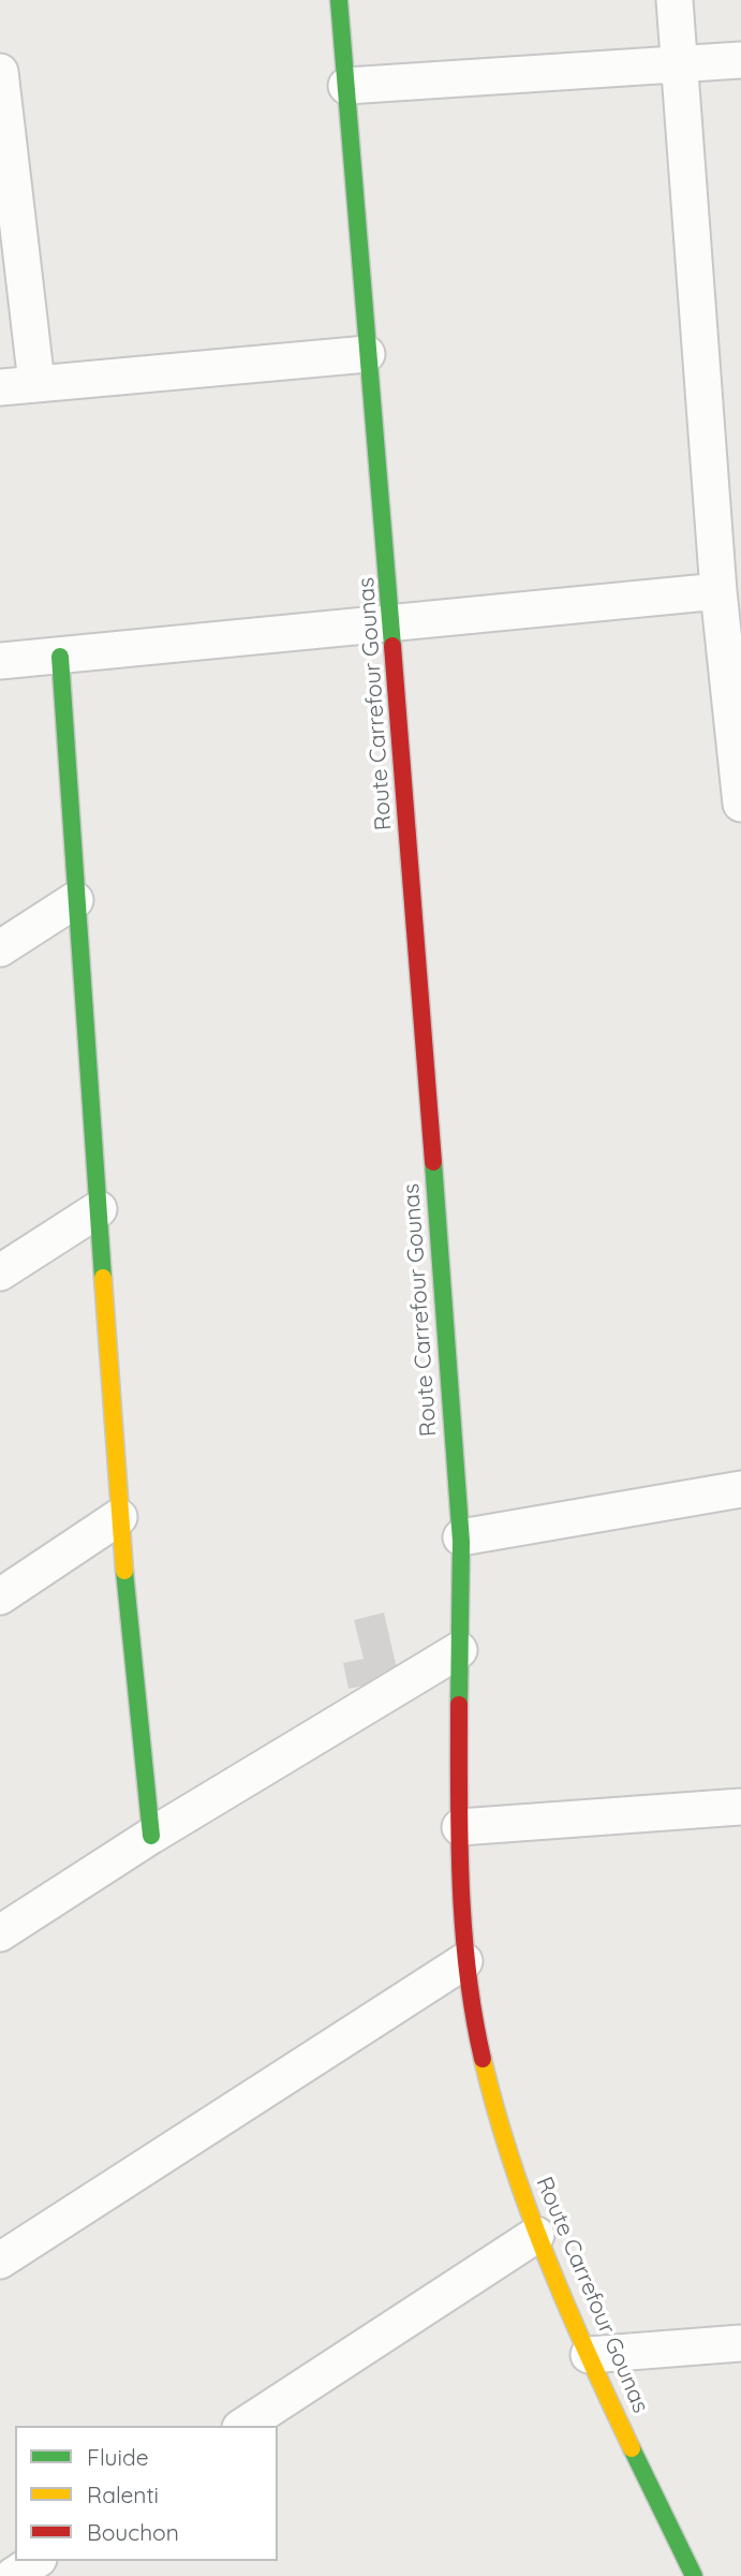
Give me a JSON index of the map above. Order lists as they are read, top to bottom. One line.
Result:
{"streets":{"main road":["Route Carrefour Gounas"]},"legend":["Fluide","Ralenti","Bouchon"]}
